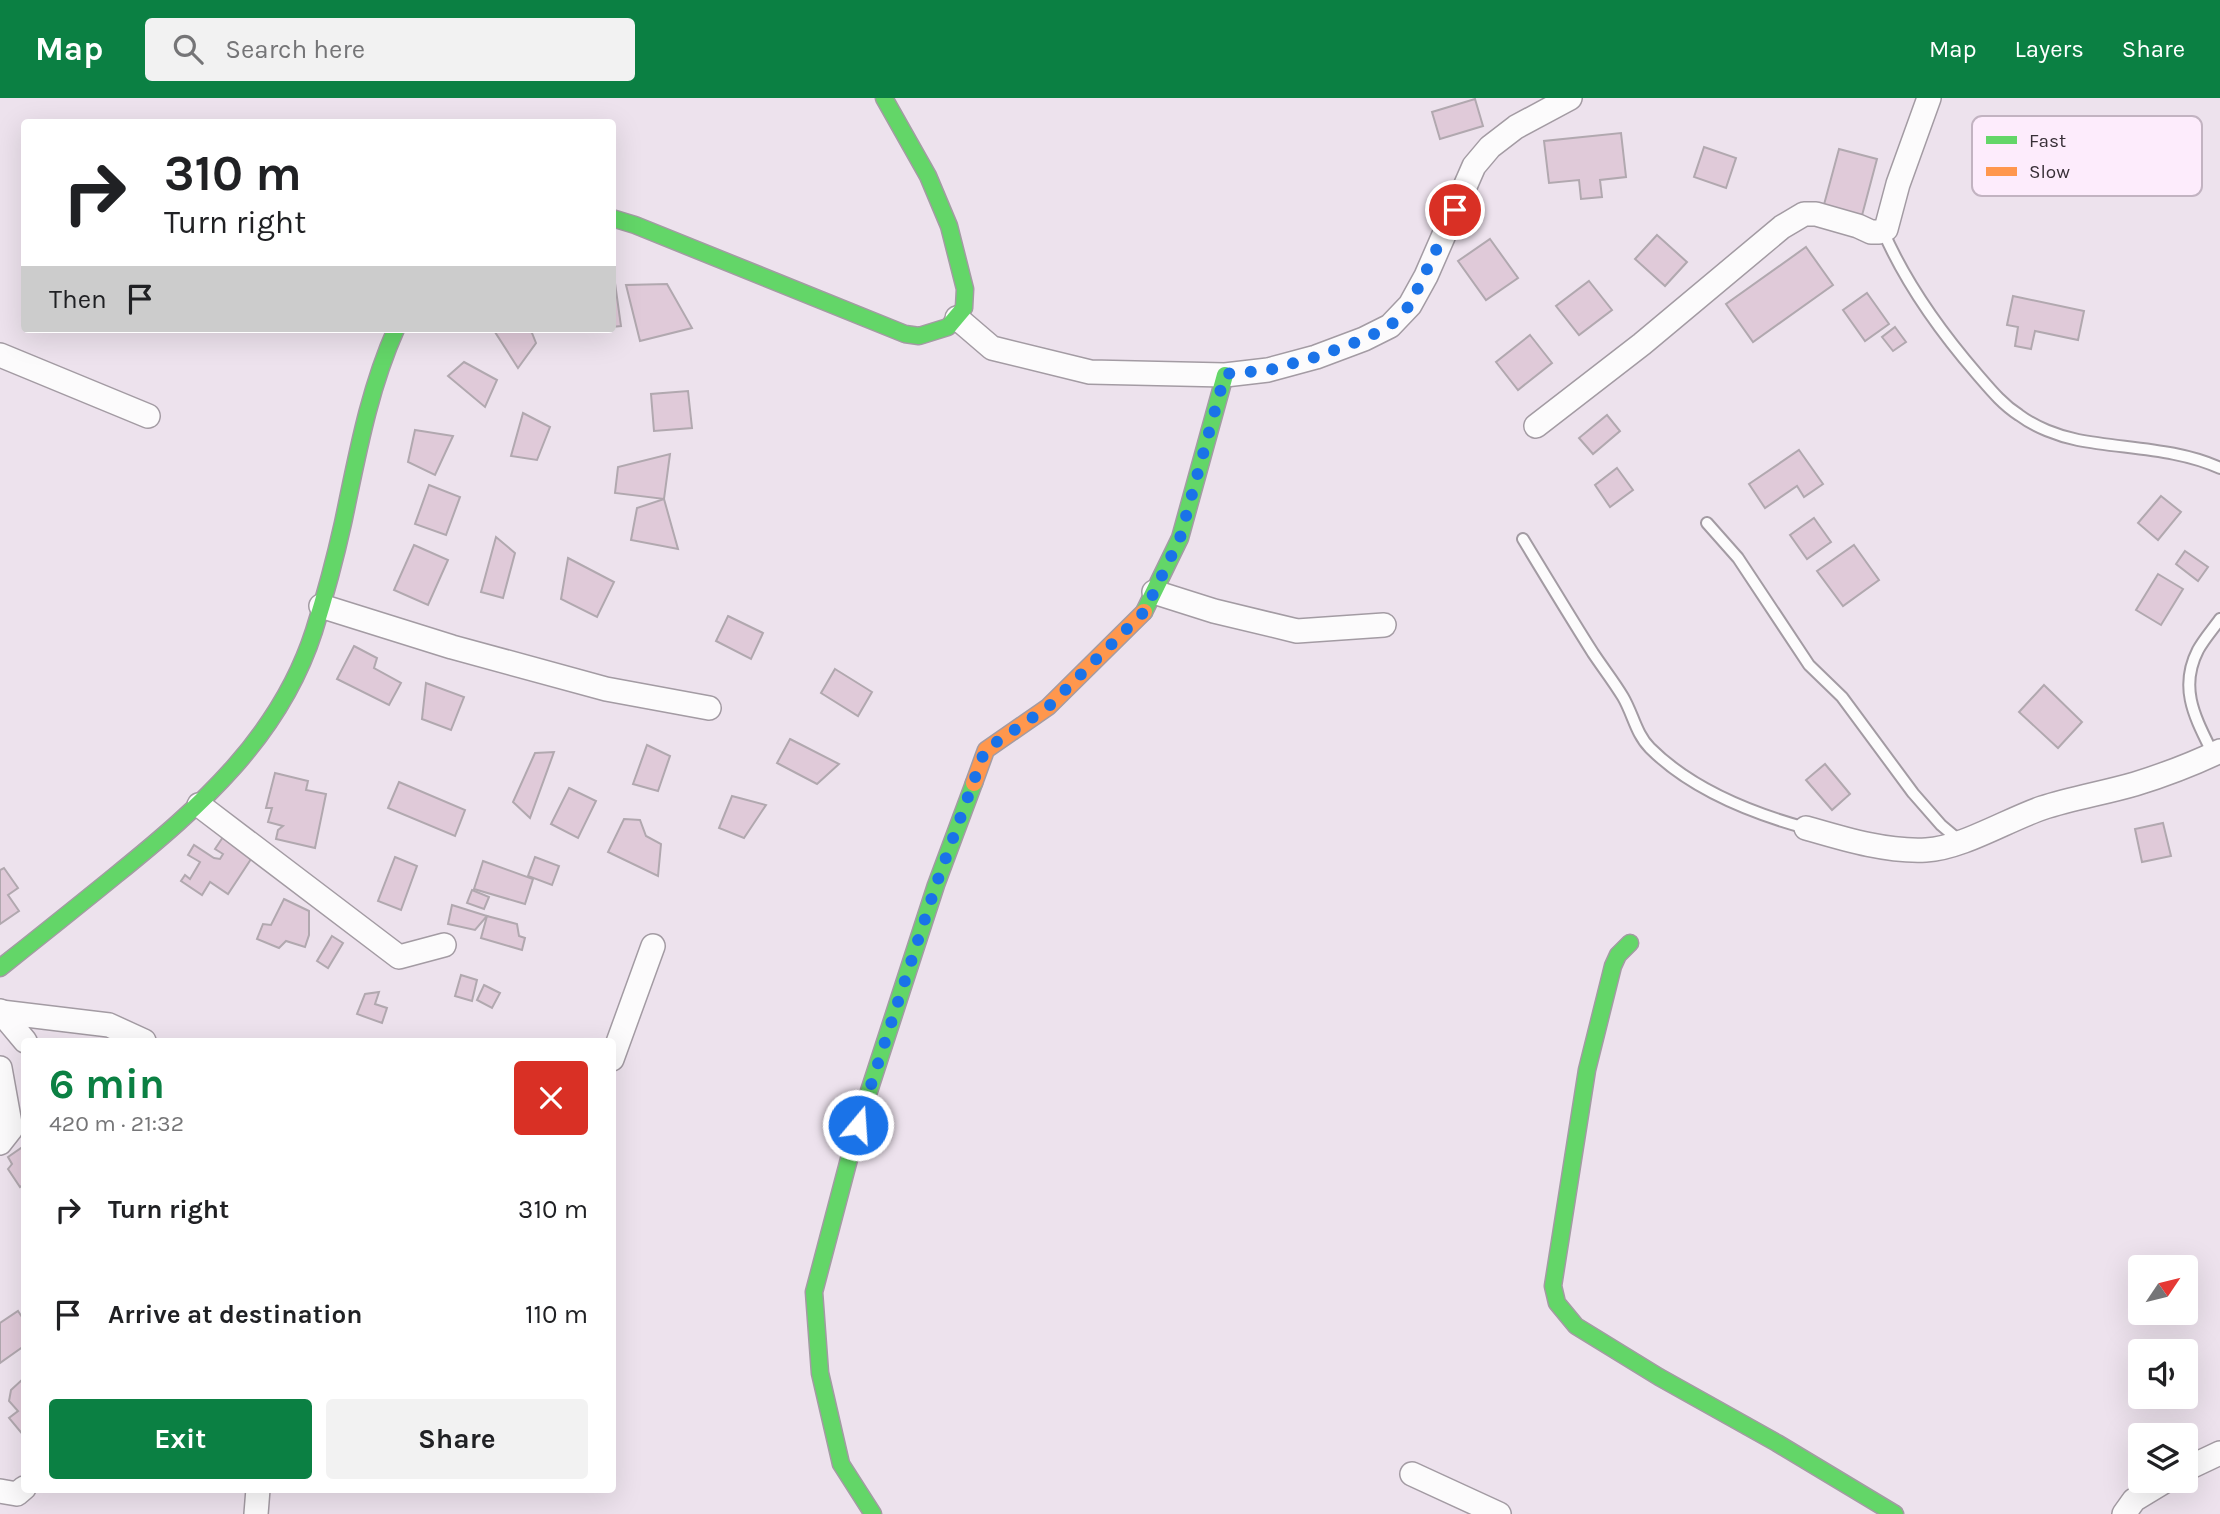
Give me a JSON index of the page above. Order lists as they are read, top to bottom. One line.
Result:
{"legend":["Fast","Slow"],"north":"top right","page":{"header":"Map","search":"Search here","nav":["Map","Layers","Share"],"turn":["310 m","Turn right"],"then":"Then","heading":["6 min","420 m · 21:32"],"list":[{"name":"Turn right","value":"310 m"},{"name":"Arrive at destination","value":"110 m"}],"buttons":["Exit","Share"]}}
